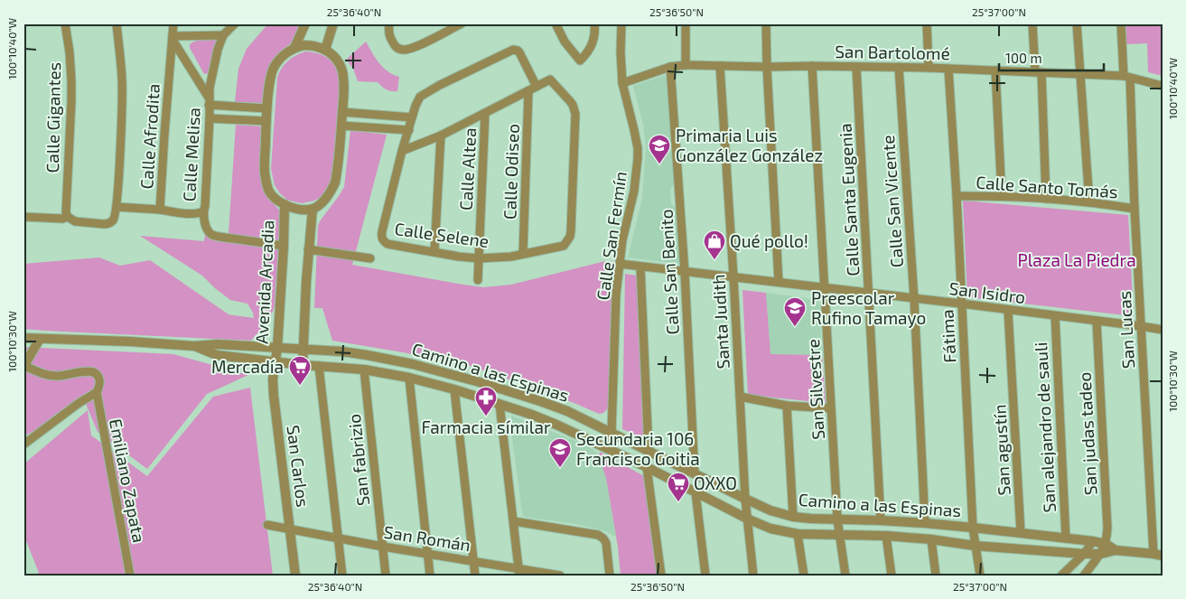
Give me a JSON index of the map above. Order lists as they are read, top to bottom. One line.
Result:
{"streets":{"street":["San Bartolomé","Calle Gigantes","Calle Afrodita","Calle Melisa","Calle Altea","Calle Odiseo","Calle Santo Tomás","Calle Santa Eugenia","Calle San Vicente","Calle Selene","Calle San Fermín","Calle San Benito","Avenida Arcadia","San Isidro","Santa Judith","San Lucas","Fátima","Camino a las Espinas","San Silvestre","San alejandro de sauli","San judas tadeo","San agustín","San fabrizio","San Carlos","Emiliano Zapata","San Román"]},"crossings":[["San Bartolomé","Calle Santa Eugenia"],["San Bartolomé","Calle San Vicente"],["San Bartolomé","Calle San Fermín"],["San Bartolomé","Calle San Benito"],["San Bartolomé","Santa Judith"],["San Bartolomé","San Lucas"],["San Bartolomé","Fátima"],["San Bartolomé","San Silvestre"],["Calle Afrodita","Calle Melisa"],["Calle Altea","Calle Selene"],["Calle Odiseo","Calle Selene"],["Calle Santo Tomás","San Lucas"],["Calle Santo Tomás","Fátima"],["Calle Santa Eugenia","San Isidro"],["Calle Santa Eugenia","Camino a las Espinas"],["Calle San Vicente","San Isidro"],["Calle San Vicente","Camino a las Espinas"],["Calle San Fermín","San Isidro"],["Calle San Fermín","Camino a las Espinas"],["Calle San Benito","San Isidro"],["Calle San Benito","Camino a las Espinas"],["Avenida Arcadia","Camino a las Espinas"],["Avenida Arcadia","San Carlos"],["San Isidro","Santa Judith"],["San Isidro","San Lucas"],["San Isidro","Fátima"],["San Isidro","San Silvestre"],["San Isidro","San alejandro de sauli"],["San Isidro","San judas tadeo"],["San Isidro","San agustín"],["Santa Judith","Camino a las Espinas"],["Fátima","Camino a las Espinas"],["Camino a las Espinas","San Silvestre"],["Camino a las Espinas","San alejandro de sauli"],["Camino a las Espinas","San judas tadeo"],["Camino a las Espinas","San agustín"],["Camino a las Espinas","San fabrizio"],["Camino a las Espinas","San Carlos"],["San fabrizio","San Román"],["San Carlos","San Román"]],"parks":["Plaza La Piedra"],"places":{"school or university":["Primaria Luis González González","Preescolar Rufino Tamayo","Secundaria 106 Francisco Goitia"],"shop":["Qué pollo!"],"supermarket":["Mercadía","OXXO"],"pharmacy":["Farmacia símilar"]},"scale_bar":"100 m","coordinates":["25°36'40\"N","25°36'50\"N","25°37'00\"N","100°10'40\"W","100°10'30\"W"]}
